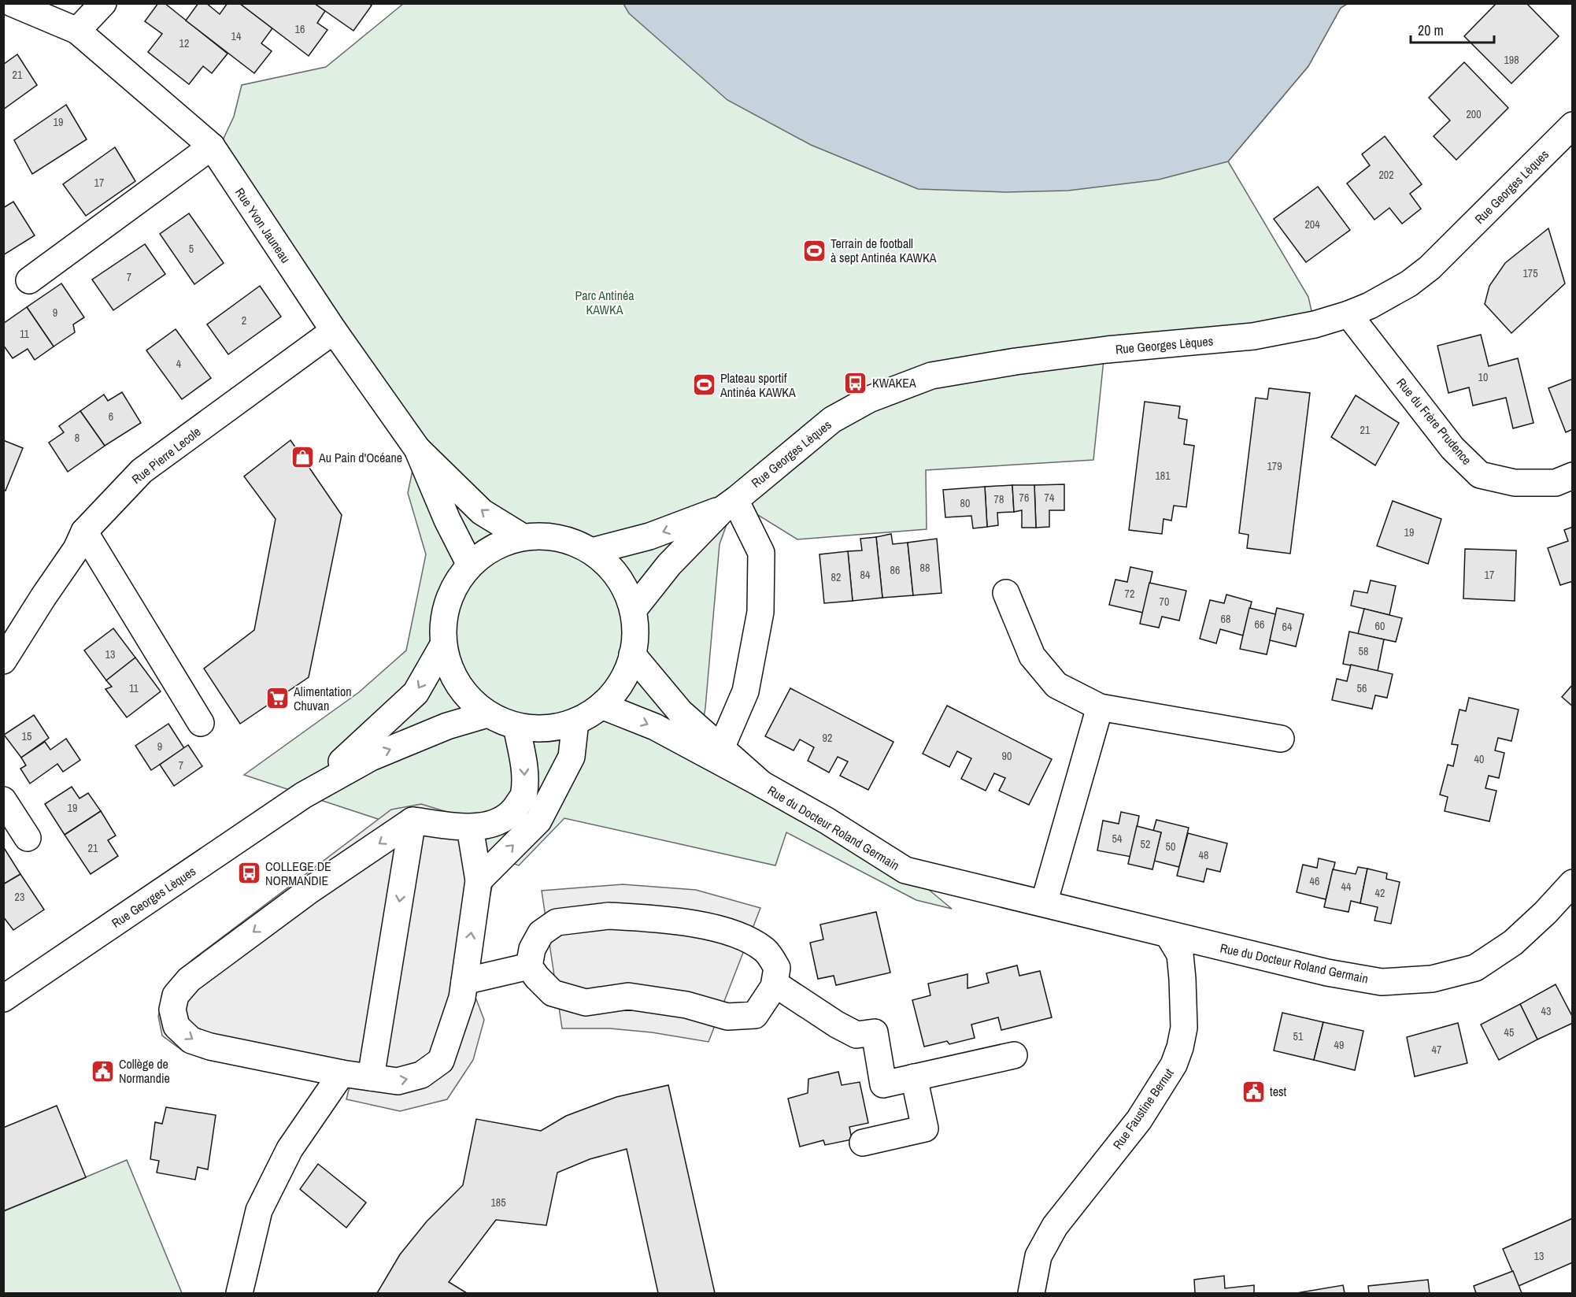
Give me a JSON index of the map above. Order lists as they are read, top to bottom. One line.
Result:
{"streets":{"street":["Rue Georges Lèques","Rue Yvon Jauneau","Rue du Frère Prudence","Rue Pierre Lecole","Rue du Docteur Roland Germain","Rue Faustine Bernut"]},"crossings":[["Rue Georges Lèques","Rue du Frère Prudence"],["Rue Yvon Jauneau","Rue Pierre Lecole"],["Rue du Docteur Roland Germain","Rue Faustine Bernut"]],"parks":["Parc Antinéa KAWKA"],"places":{"sports":["Terrain de football à sept Antinéa KAWKA","Plateau sportif Antinéa KAWKA"],"bus stop":["KWAKEA","COLLEGE DE NORMANDIE"],"shop":["Au Pain d'Océane"],"supermarket":["Alimentation Chuvan"],"public building":["Collège de Normandie","test"]},"house_numbers":["16","14","12","198","21","200","19","202","17","204","5","175","7","9","2","11","4","10","6","21","8","179","181","76","74","78","80","19","88","86","84","17","82","72","70","68","66","60","64","58","13","11","56","15","92","9","90","40","7","19","54","52","50","21","48","46","44","42","23","43","45","51","49","47","185","13"],"scale_bar":"20 m"}
